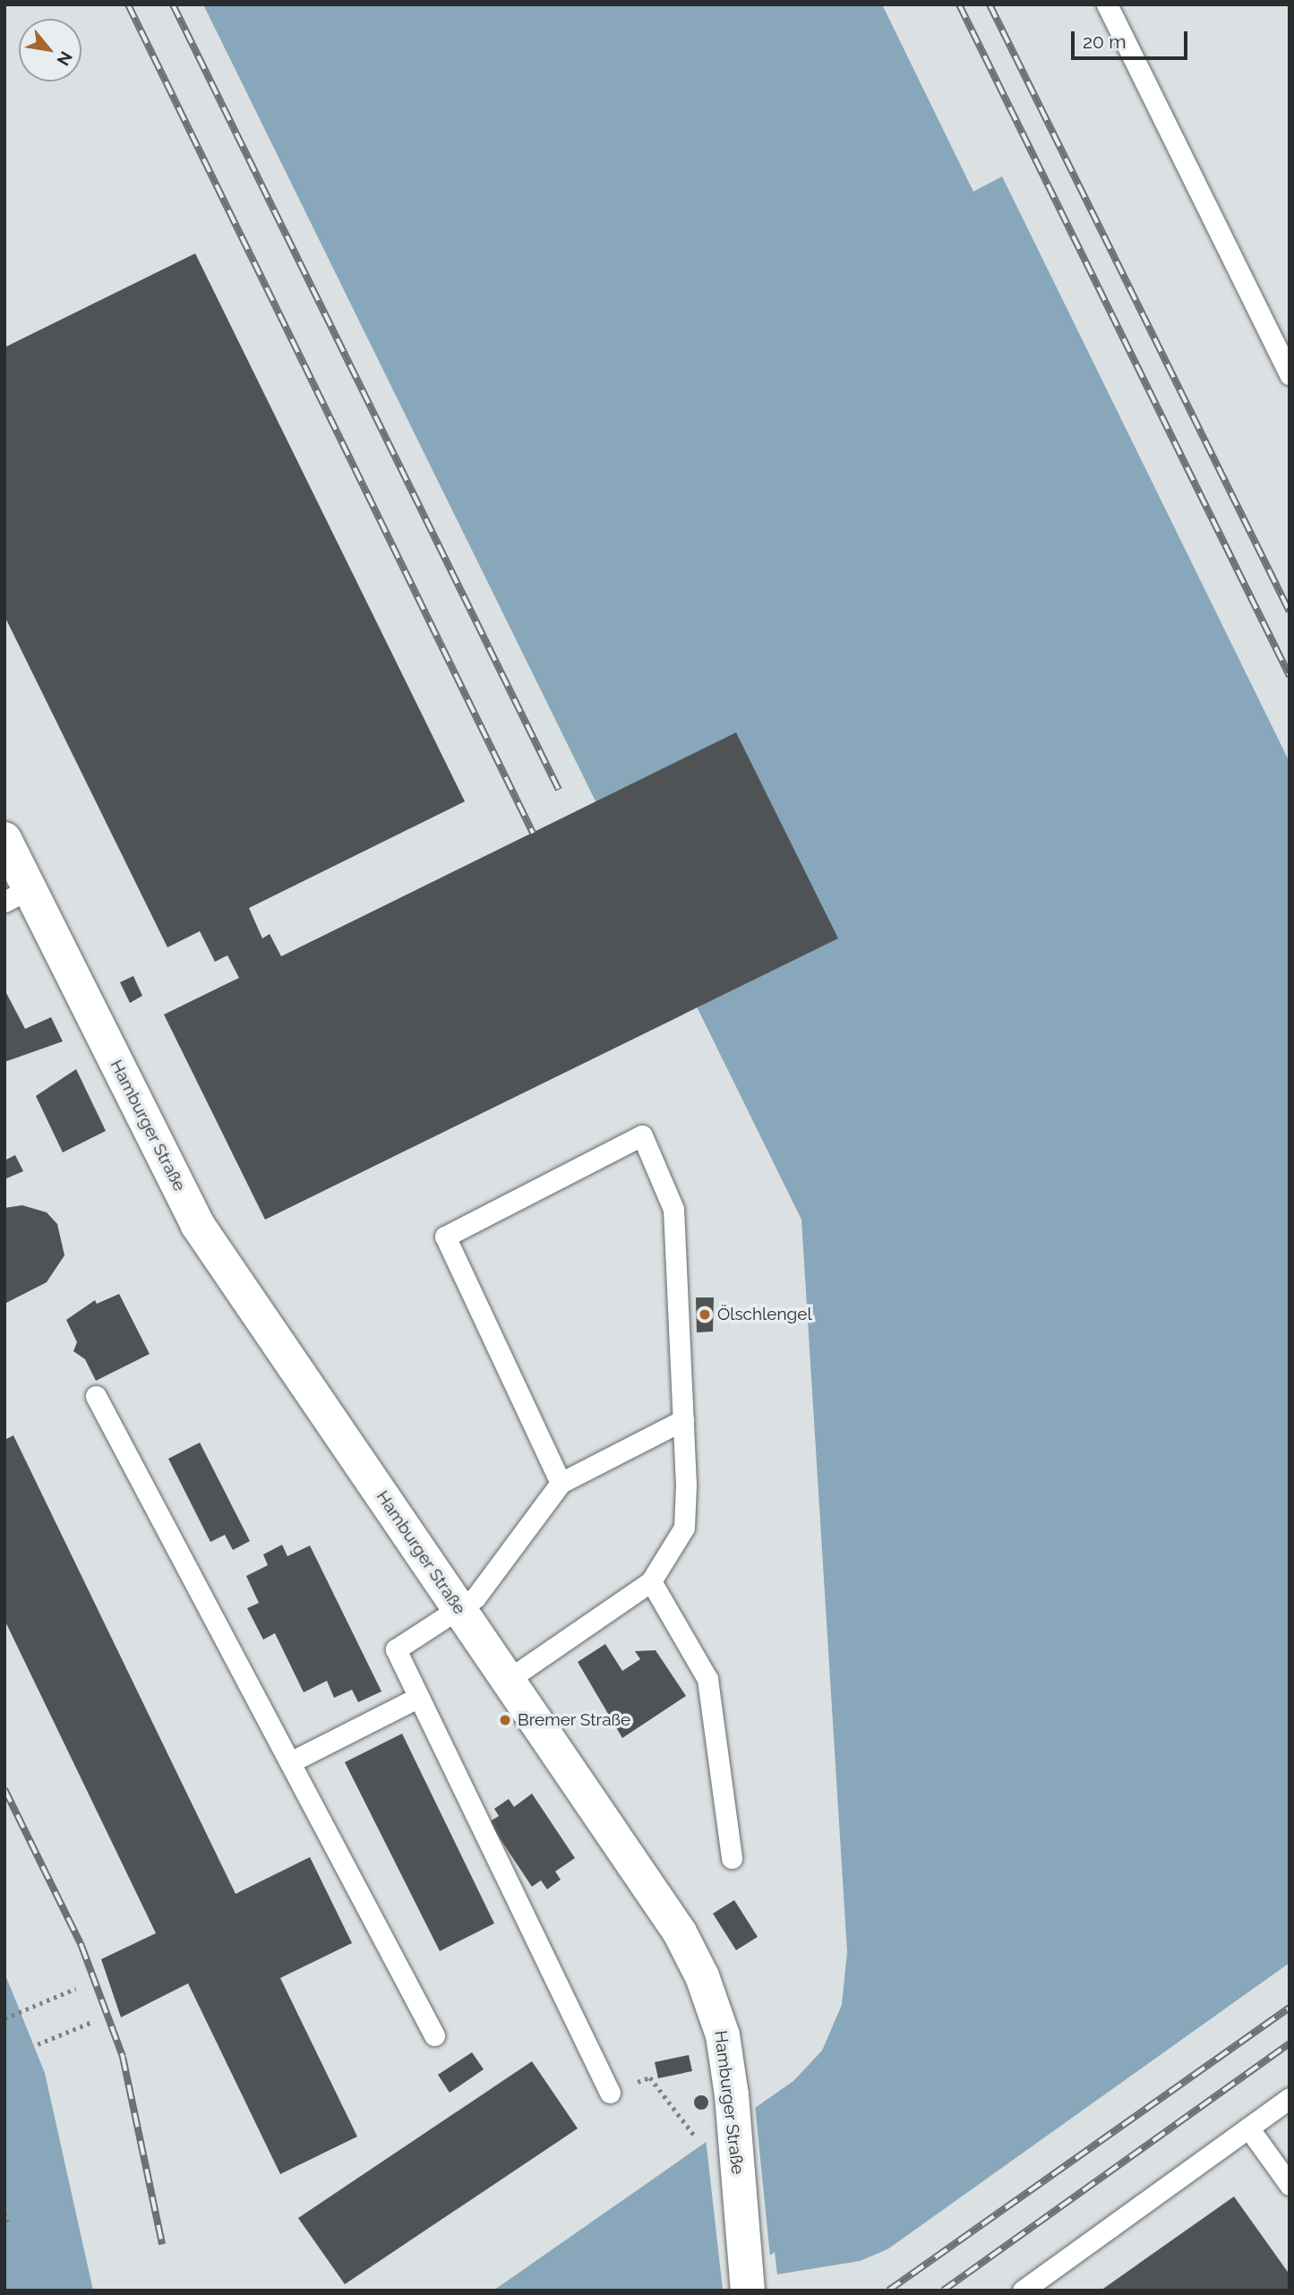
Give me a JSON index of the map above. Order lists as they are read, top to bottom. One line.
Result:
{"streets":{"street":["Hamburger Straße"]},"places":["Ölschlengel","Bremer Straße"],"scale_bar":"20 m","north":"bottom right"}
